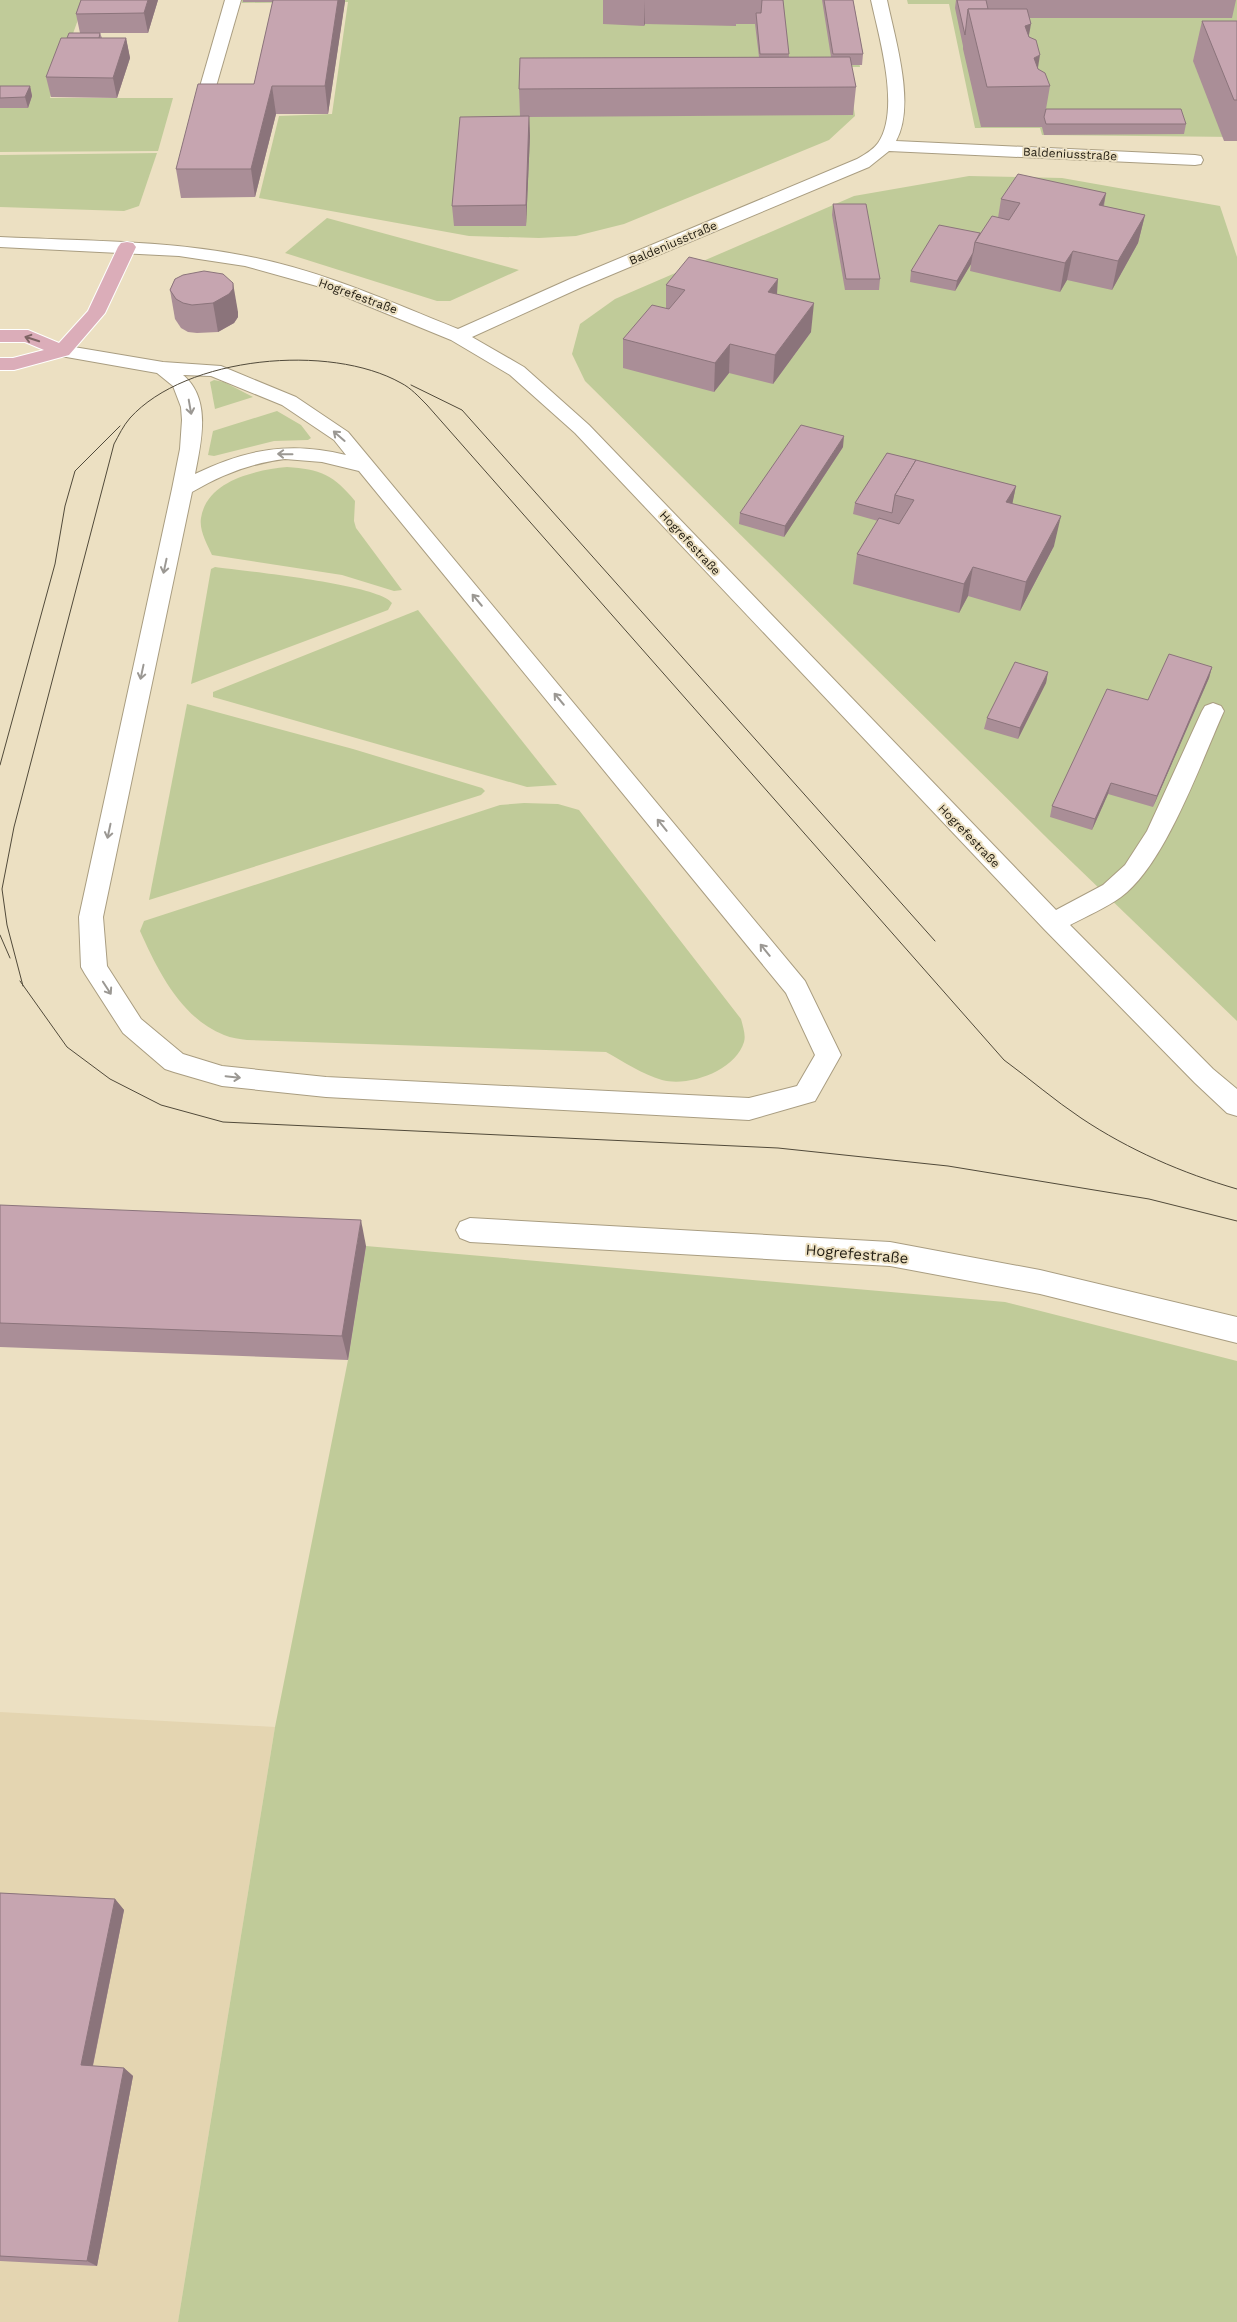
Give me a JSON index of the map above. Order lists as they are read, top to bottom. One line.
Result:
{"streets":{"street":["Baldeniusstraße","Hogrefestraße"]},"crossings":[["Baldeniusstraße","Hogrefestraße"]]}
